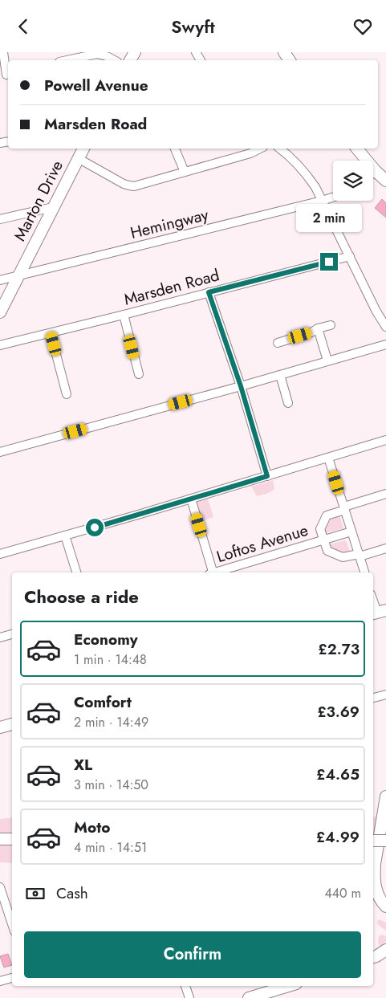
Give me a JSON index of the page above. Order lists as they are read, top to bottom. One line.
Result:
{"streets":{"street":["Marton Drive","Hemingway","Marsden Road","Loftos Avenue"]},"crossings":[["Marton Drive","Hemingway"]],"page":{"header":"Swyft","banner":["Powell Avenue","Marsden Road"],"bubble":"2 min","heading":"Choose a ride","list":[{"name":"Economy","note":"1 min · 14:48","value":"£2.73"},{"name":"Comfort","note":"2 min · 14:49","value":"£3.69"},{"name":"XL","note":"3 min · 14:50","value":"£4.65"},{"name":"Moto","note":"4 min · 14:51","value":"£4.99"}],"pay":["Cash","440 m"],"buttons":"Confirm"}}
